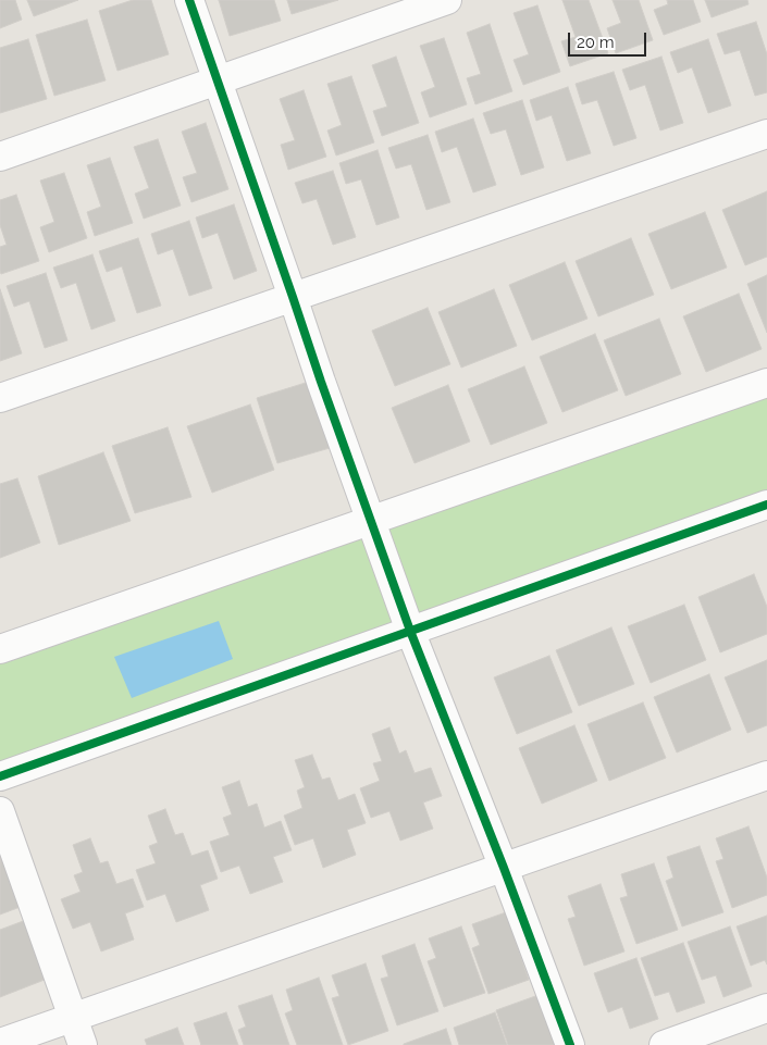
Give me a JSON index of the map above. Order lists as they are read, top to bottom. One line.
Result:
{"scale_bar":"20 m"}
